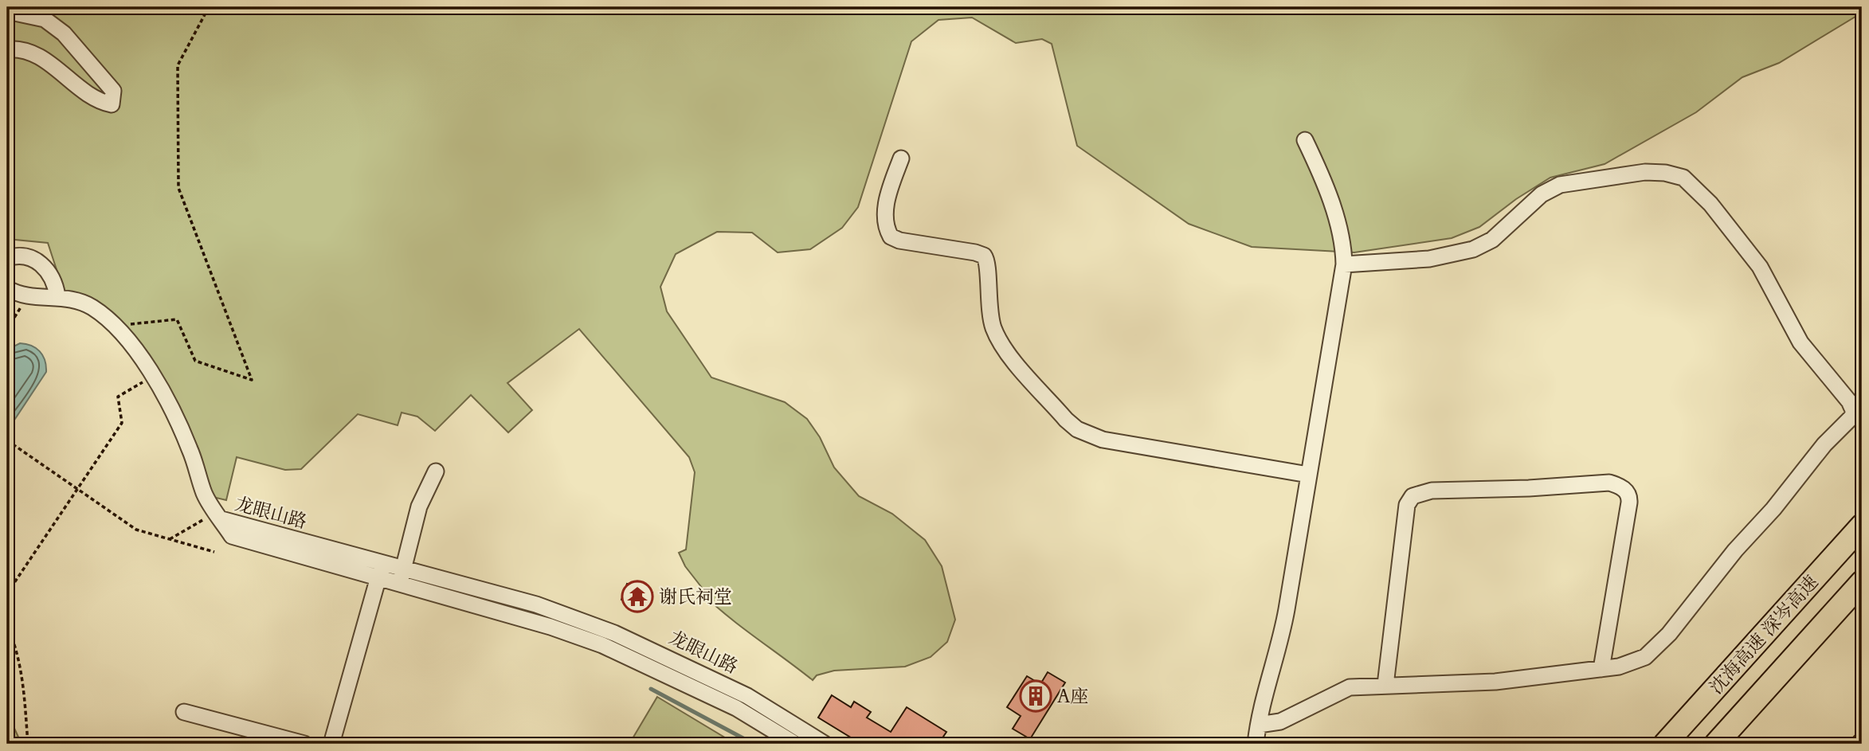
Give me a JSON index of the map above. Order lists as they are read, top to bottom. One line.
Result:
{"streets":{"highway":["沈海高速 深岑高速"],"street":["龙眼山路"]},"places":{"temple":["谢氏祠堂"],"building":["A座"]}}
